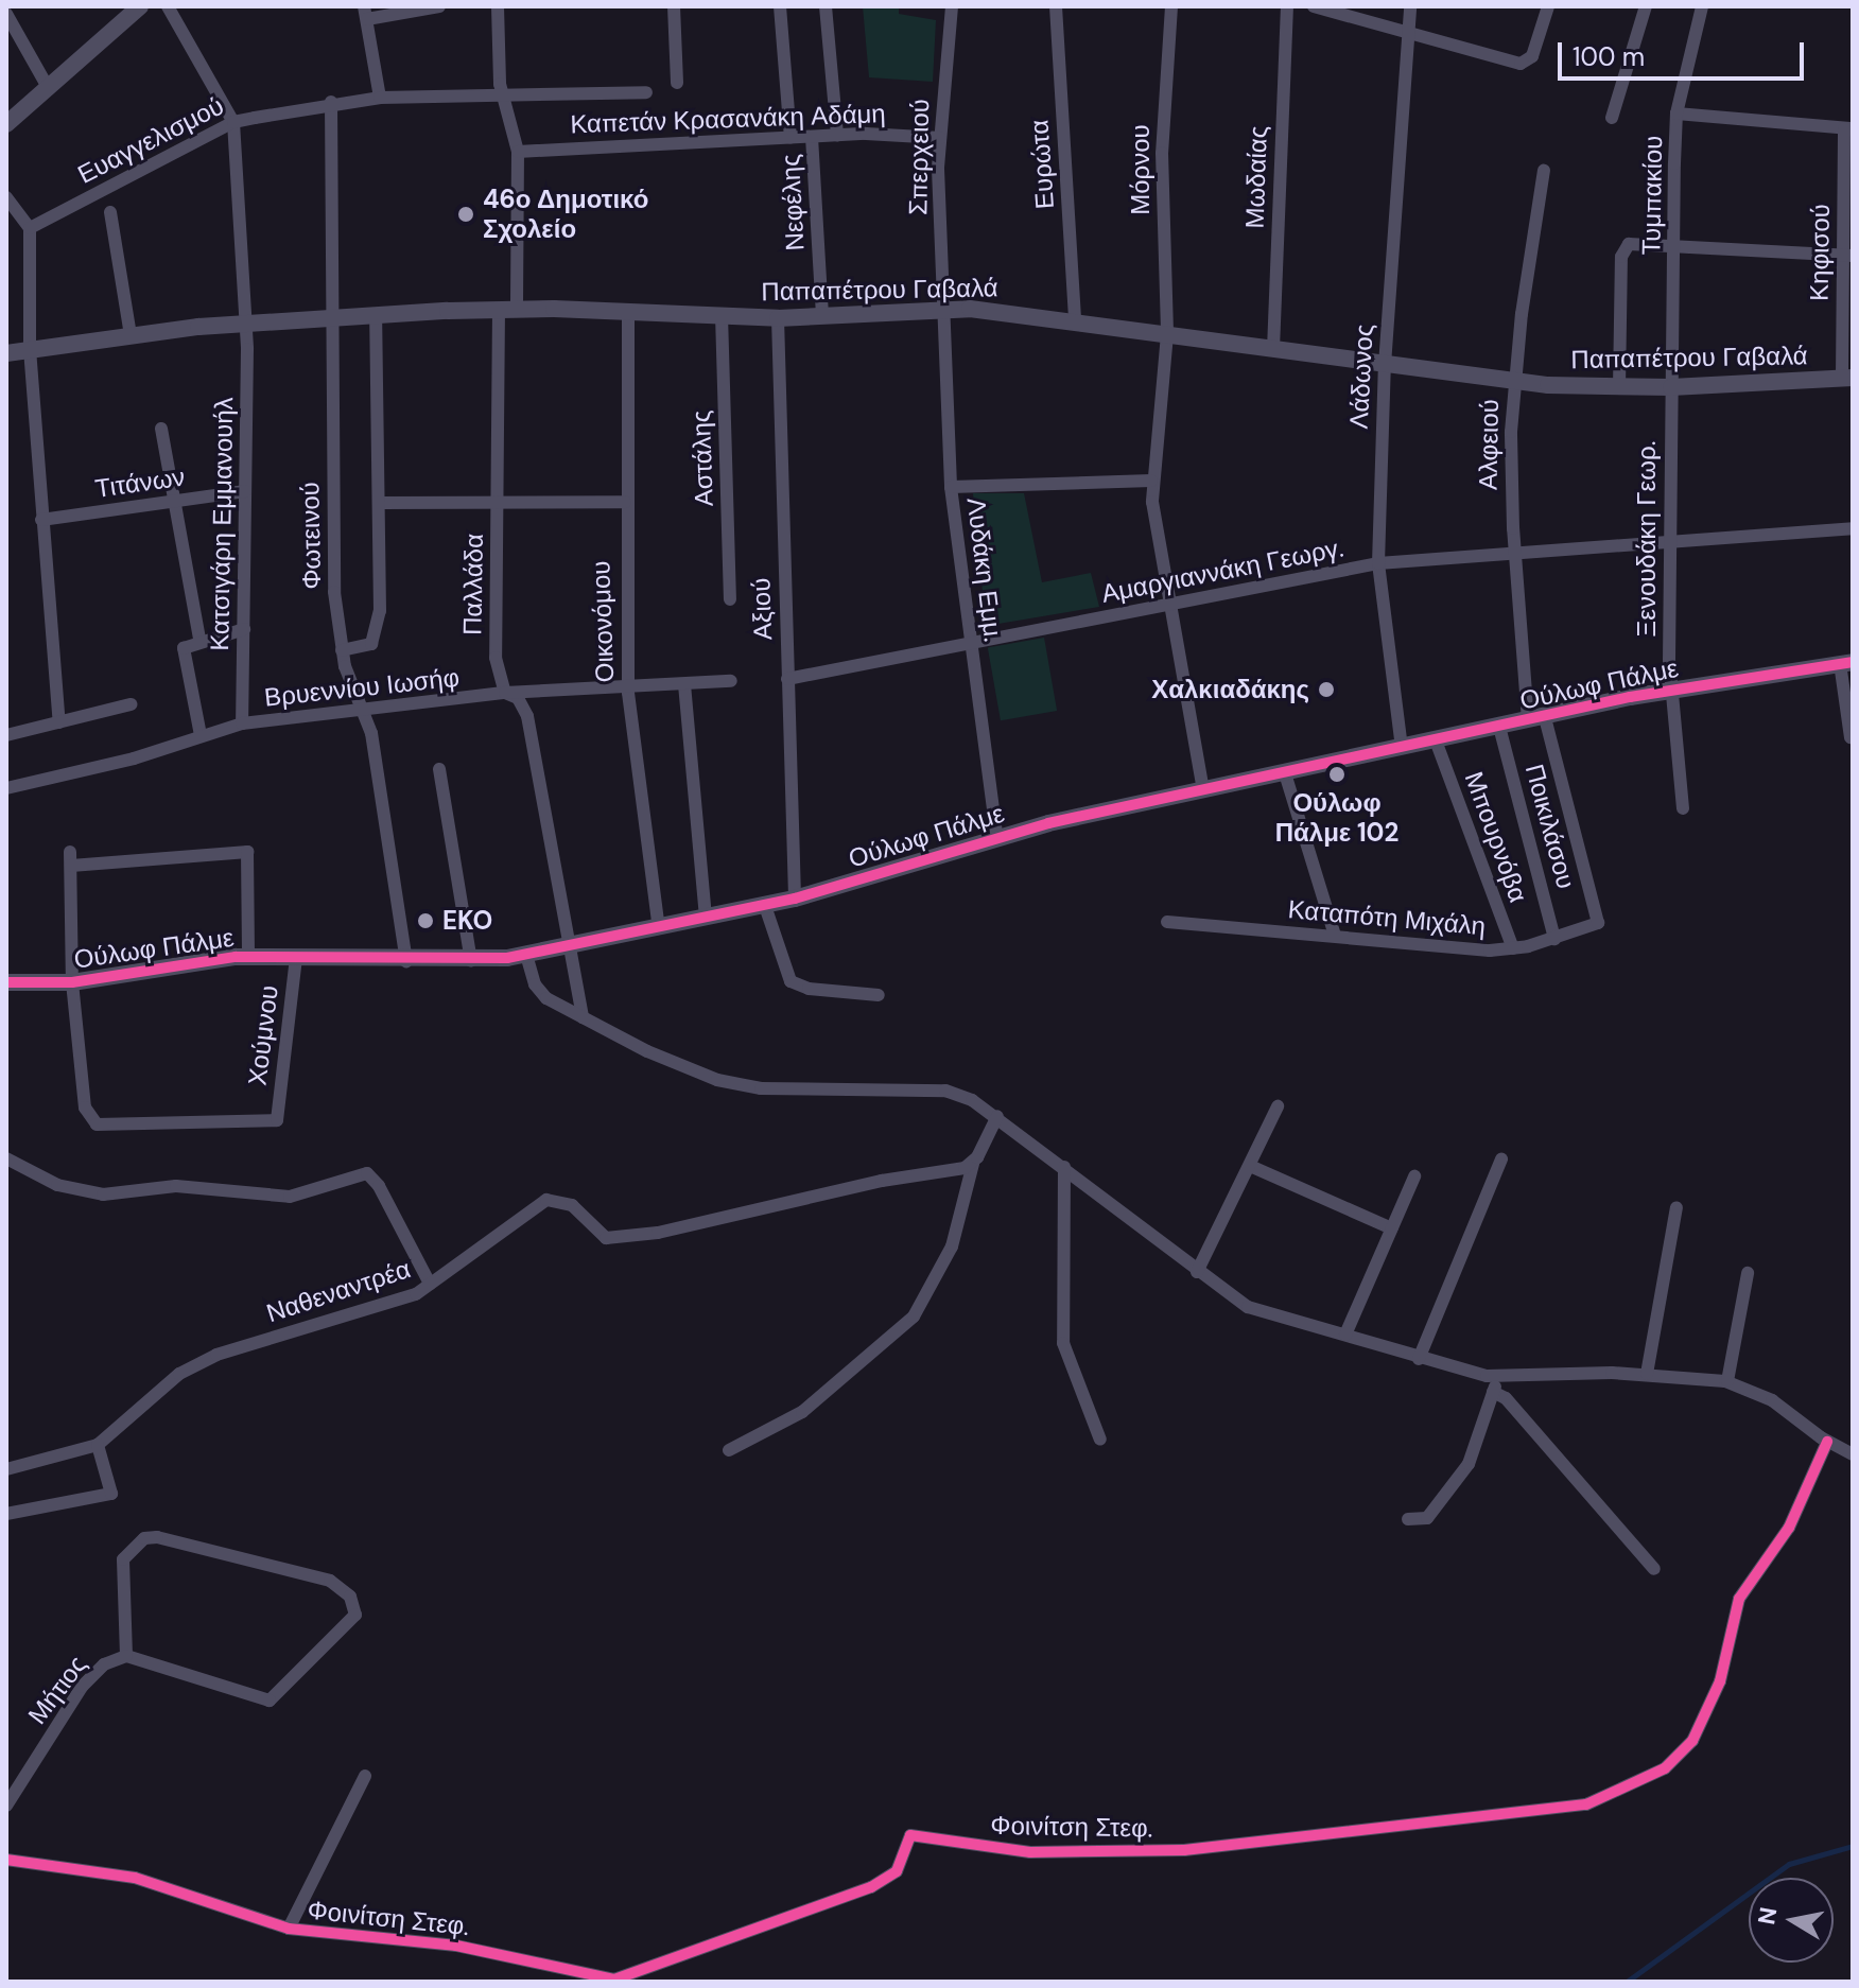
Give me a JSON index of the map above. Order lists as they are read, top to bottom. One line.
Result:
{"streets":{"street":["Καπετάν Κρασανάκη Αδάμη","Ευαγγελισμού","Σπερχειού","Ευρώτα","Μόρνου","Μωδαίας","Τυμπακίου","Νεφέλης","Κηφισού","Παπαπέτρου Γαβαλά","Λάδωνος","Αλφειού","Αστάλης","Τιτάνων","Κατσιγάρη Εμμανουήλ","Φωτεινού","Ξενουδάκη Γεωρ.","Λυδάκη Εμμ.","Αμαργιαννάκη Γεωργ.","Παλλάδα","Αξιού","Οικονόμου","Ούλωφ Πάλμε","Βρυεννίου Ιωσήφ","Ποικιλάσου","Μπουρνόβα","Καταπότη Μιχάλη","Χούμνου","Ναθεναντρέα","Μήτιος","Φοινίτση Στεφ."]},"crossings":[["Καπετάν Κρασανάκη Αδάμη","Σπερχειού"],["Καπετάν Κρασανάκη Αδάμη","Νεφέλης"],["Ευαγγελισμού","Κατσιγάρη Εμμανουήλ"],["Ευαγγελισμού","Φωτεινού"],["Σπερχειού","Παπαπέτρου Γαβαλά"],["Σπερχειού","Λυδάκη Εμμ."],["Ευρώτα","Παπαπέτρου Γαβαλά"],["Μόρνου","Παπαπέτρου Γαβαλά"],["Μόρνου","Αμαργιαννάκη Γεωργ."],["Μόρνου","Ούλωφ Πάλμε"],["Μωδαίας","Παπαπέτρου Γαβαλά"],["Τυμπακίου","Παπαπέτρου Γαβαλά"],["Τυμπακίου","Ξενουδάκη Γεωρ."],["Νεφέλης","Παπαπέτρου Γαβαλά"],["Κηφισού","Παπαπέτρου Γαβαλά"],["Παπαπέτρου Γαβαλά","Λάδωνος"],["Παπαπέτρου Γαβαλά","Αλφειού"],["Παπαπέτρου Γαβαλά","Αστάλης"],["Παπαπέτρου Γαβαλά","Κατσιγάρη Εμμανουήλ"],["Παπαπέτρου Γαβαλά","Φωτεινού"],["Παπαπέτρου Γαβαλά","Ξενουδάκη Γεωρ."],["Παπαπέτρου Γαβαλά","Λυδάκη Εμμ."],["Παπαπέτρου Γαβαλά","Παλλάδα"],["Παπαπέτρου Γαβαλά","Αξιού"],["Παπαπέτρου Γαβαλά","Οικονόμου"],["Λάδωνος","Αμαργιαννάκη Γεωργ."],["Λάδωνος","Ούλωφ Πάλμε"],["Αλφειού","Αμαργιαννάκη Γεωργ."],["Αλφειού","Ούλωφ Πάλμε"],["Αλφειού","Καταπότη Μιχάλη"],["Τιτάνων","Κατσιγάρη Εμμανουήλ"],["Κατσιγάρη Εμμανουήλ","Βρυεννίου Ιωσήφ"],["Φωτεινού","Ούλωφ Πάλμε"],["Φωτεινού","Βρυεννίου Ιωσήφ"],["Ξενουδάκη Γεωρ.","Αμαργιαννάκη Γεωργ."],["Ξενουδάκη Γεωρ.","Ούλωφ Πάλμε"],["Λυδάκη Εμμ.","Αμαργιαννάκη Γεωργ."],["Λυδάκη Εμμ.","Ούλωφ Πάλμε"],["Αμαργιαννάκη Γεωργ.","Αξιού"],["Παλλάδα","Ούλωφ Πάλμε"],["Παλλάδα","Βρυεννίου Ιωσήφ"],["Αξιού","Ούλωφ Πάλμε"],["Οικονόμου","Ούλωφ Πάλμε"],["Οικονόμου","Βρυεννίου Ιωσήφ"],["Ούλωφ Πάλμε","Ποικιλάσου"],["Ούλωφ Πάλμε","Μπουρνόβα"],["Ούλωφ Πάλμε","Χούμνου"],["Ποικιλάσου","Καταπότη Μιχάλη"],["Μπουρνόβα","Καταπότη Μιχάλη"]],"places":["46ο Δημοτικό Σχολείο","Χαλκιαδάκης","Ούλωφ Πάλμε 102","EKO"],"scale_bar":"100 m","north":"left"}
